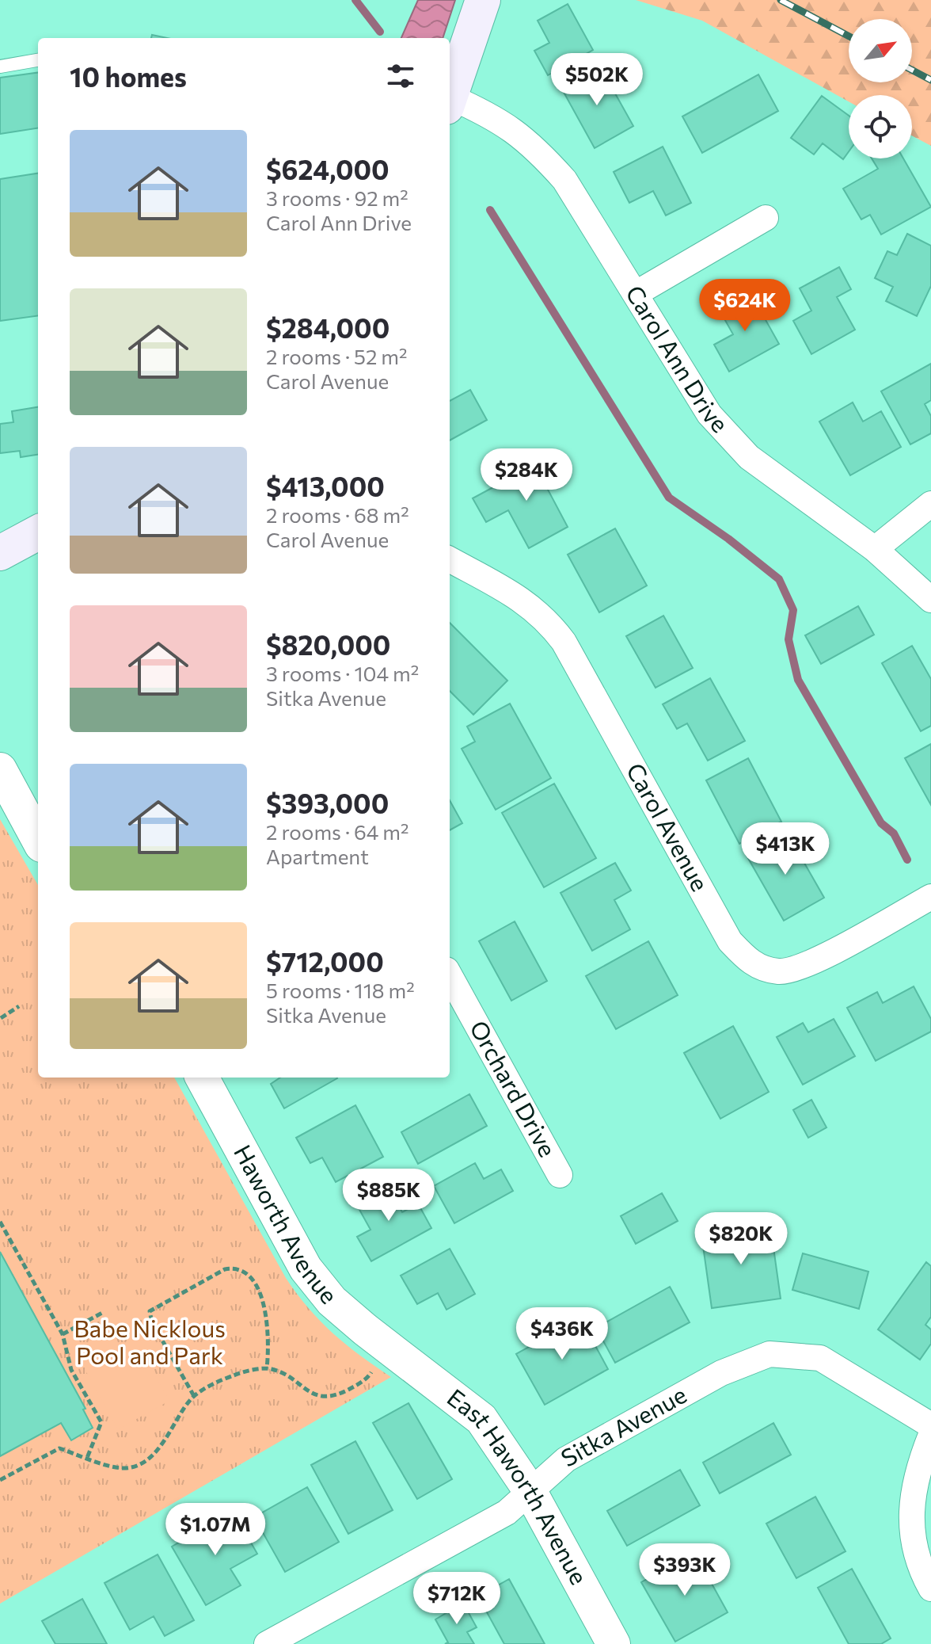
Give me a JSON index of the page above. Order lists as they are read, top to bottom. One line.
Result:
{"streets":{"street":["Carol Ann Drive","Carol Avenue","Orchard Drive","Haworth Avenue","Sitka Avenue","East Haworth Avenue"]},"crossings":[["Haworth Avenue","East Haworth Avenue"],["Sitka Avenue","East Haworth Avenue"]],"parks":["Babe Nicklous Pool and Park"],"north":"top right","page":{"heading":"10 homes","price":["$502K","$624K","$284K","$413K","$885K","$820K","$436K","$1.07M","$393K","$712K"],"list":[{"name":"$624,000","note":"3 rooms · 92 m² · Carol Ann Drive"},{"name":"$284,000","note":"2 rooms · 52 m² · Carol Avenue"},{"name":"$413,000","note":"2 rooms · 68 m² · Carol Avenue"},{"name":"$820,000","note":"3 rooms · 104 m² · Sitka Avenue"},{"name":"$393,000","note":"2 rooms · 64 m² · Apartment"},{"name":"$712,000","note":"5 rooms · 118 m² · Sitka Avenue"}]}}
